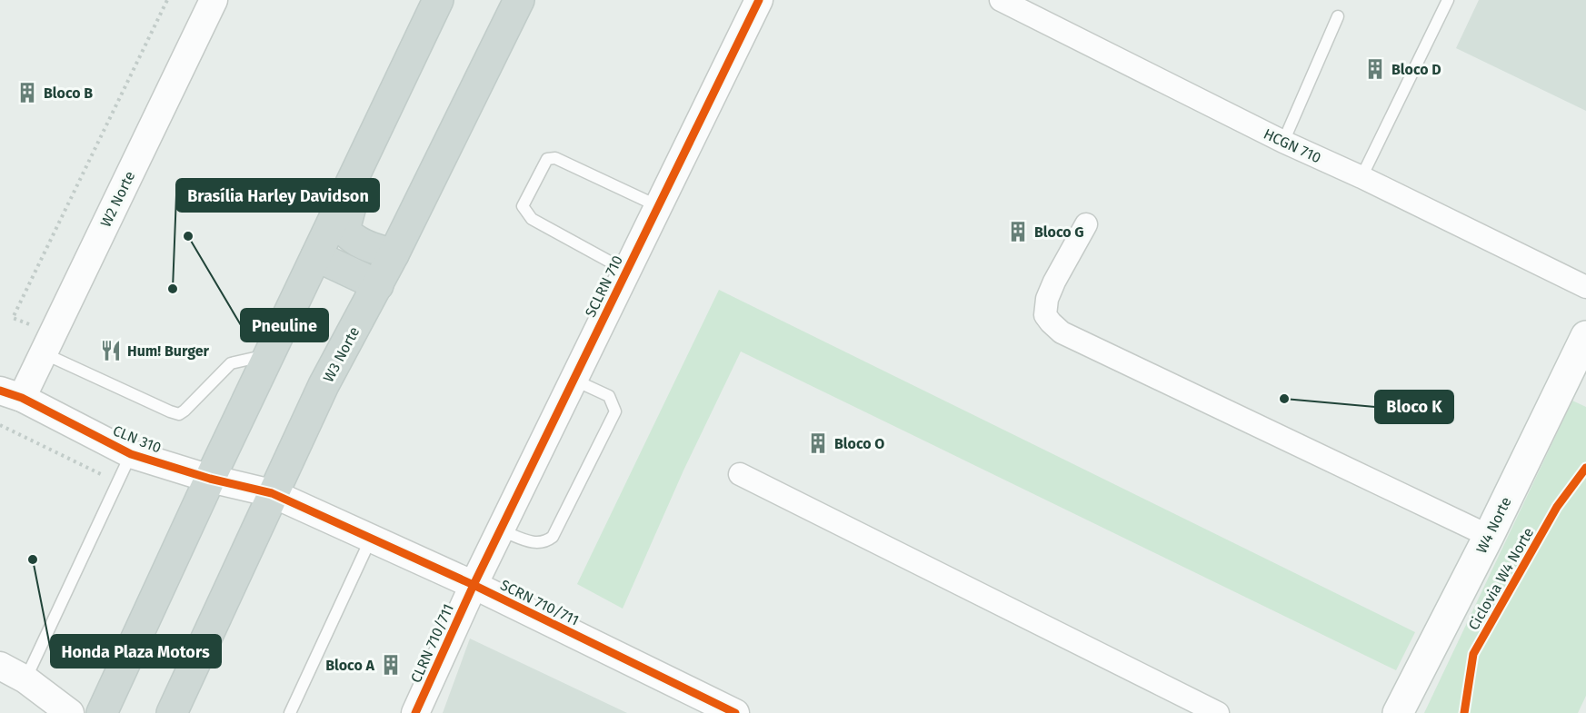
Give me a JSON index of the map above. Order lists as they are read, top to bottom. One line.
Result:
{"streets":{"main road":["W3 Norte","W4 Norte"],"street":["HCGN 710","W2 Norte","SCLRN 710","CLN 310","SCRN 710/711","CLRN 710/711"],"cycle path":["Ciclovia W4 Norte"]},"crossings":[["W2 Norte","CLN 310"],["SCLRN 710","SCRN 710/711"],["SCLRN 710","CLRN 710/711"],["W3 Norte","CLN 310"],["W3 Norte","SCRN 710/711"],["CLN 310","SCRN 710/711"],["SCRN 710/711","CLRN 710/711"]],"places":{"building":["Bloco D","Bloco B","Bloco G","Bloco O","Bloco A"],"other":["Pneuline","Brasília Harley Davidson","Bloco K","Honda Plaza Motors"],"restaurant":["Hum! Burger"]}}
